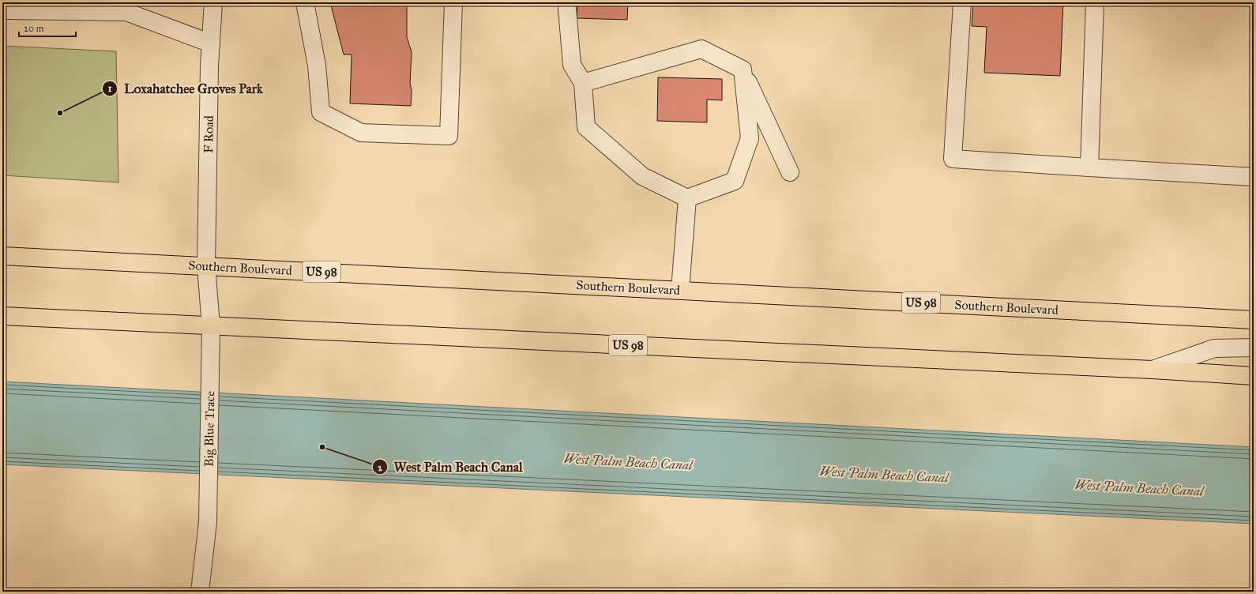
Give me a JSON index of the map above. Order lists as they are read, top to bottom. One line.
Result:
{"streets":{"highway":["Southern Boulevard","US 98"],"street":["F Road","Big Blue Trace"]},"crossings":[["F Road","Southern Boulevard"],["F Road","Big Blue Trace"],["Southern Boulevard","Big Blue Trace"],["US 98","Big Blue Trace"]],"water":["West Palm Beach Canal"],"places":["Loxahatchee Groves Park","West Palm Beach Canal"],"scale_bar":"20 m"}
